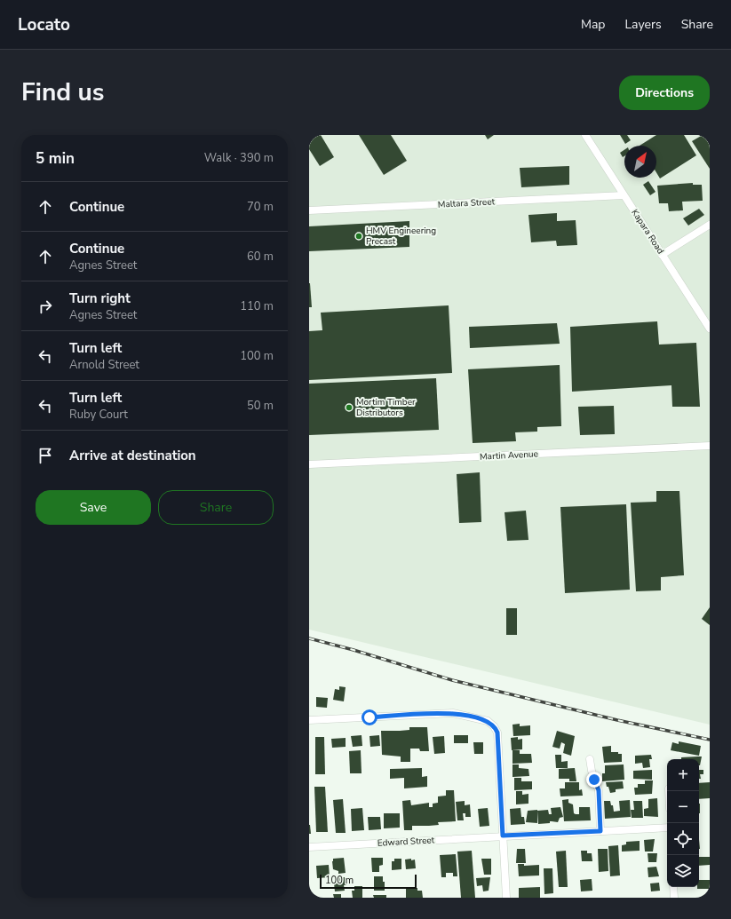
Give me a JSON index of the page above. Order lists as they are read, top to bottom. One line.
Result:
{"streets":{"street":["Maltara Street","Kapara Road","Martin Avenue","Edward Street"]},"crossings":[["Maltara Street","Kapara Road"]],"places":["HMV Engineering Precast","Mortim Timber Distributors"],"scale_bar":"100 m","north":"top right","page":{"header":"Locato","nav":["Map","Layers","Share"],"title":"Find us","buttons":["Directions",["Save","Share"]],"heading":["5 min","Walk · 390 m"],"list":[["Continue","70 m"],["Continue","Agnes Street","60 m"],["Turn right","Agnes Street","110 m"],["Turn left","Arnold Street","100 m"],["Turn left","Ruby Court","50 m"],"Arrive at destination"],"map_buttons":["+","−"],"scale":"100 m"}}
